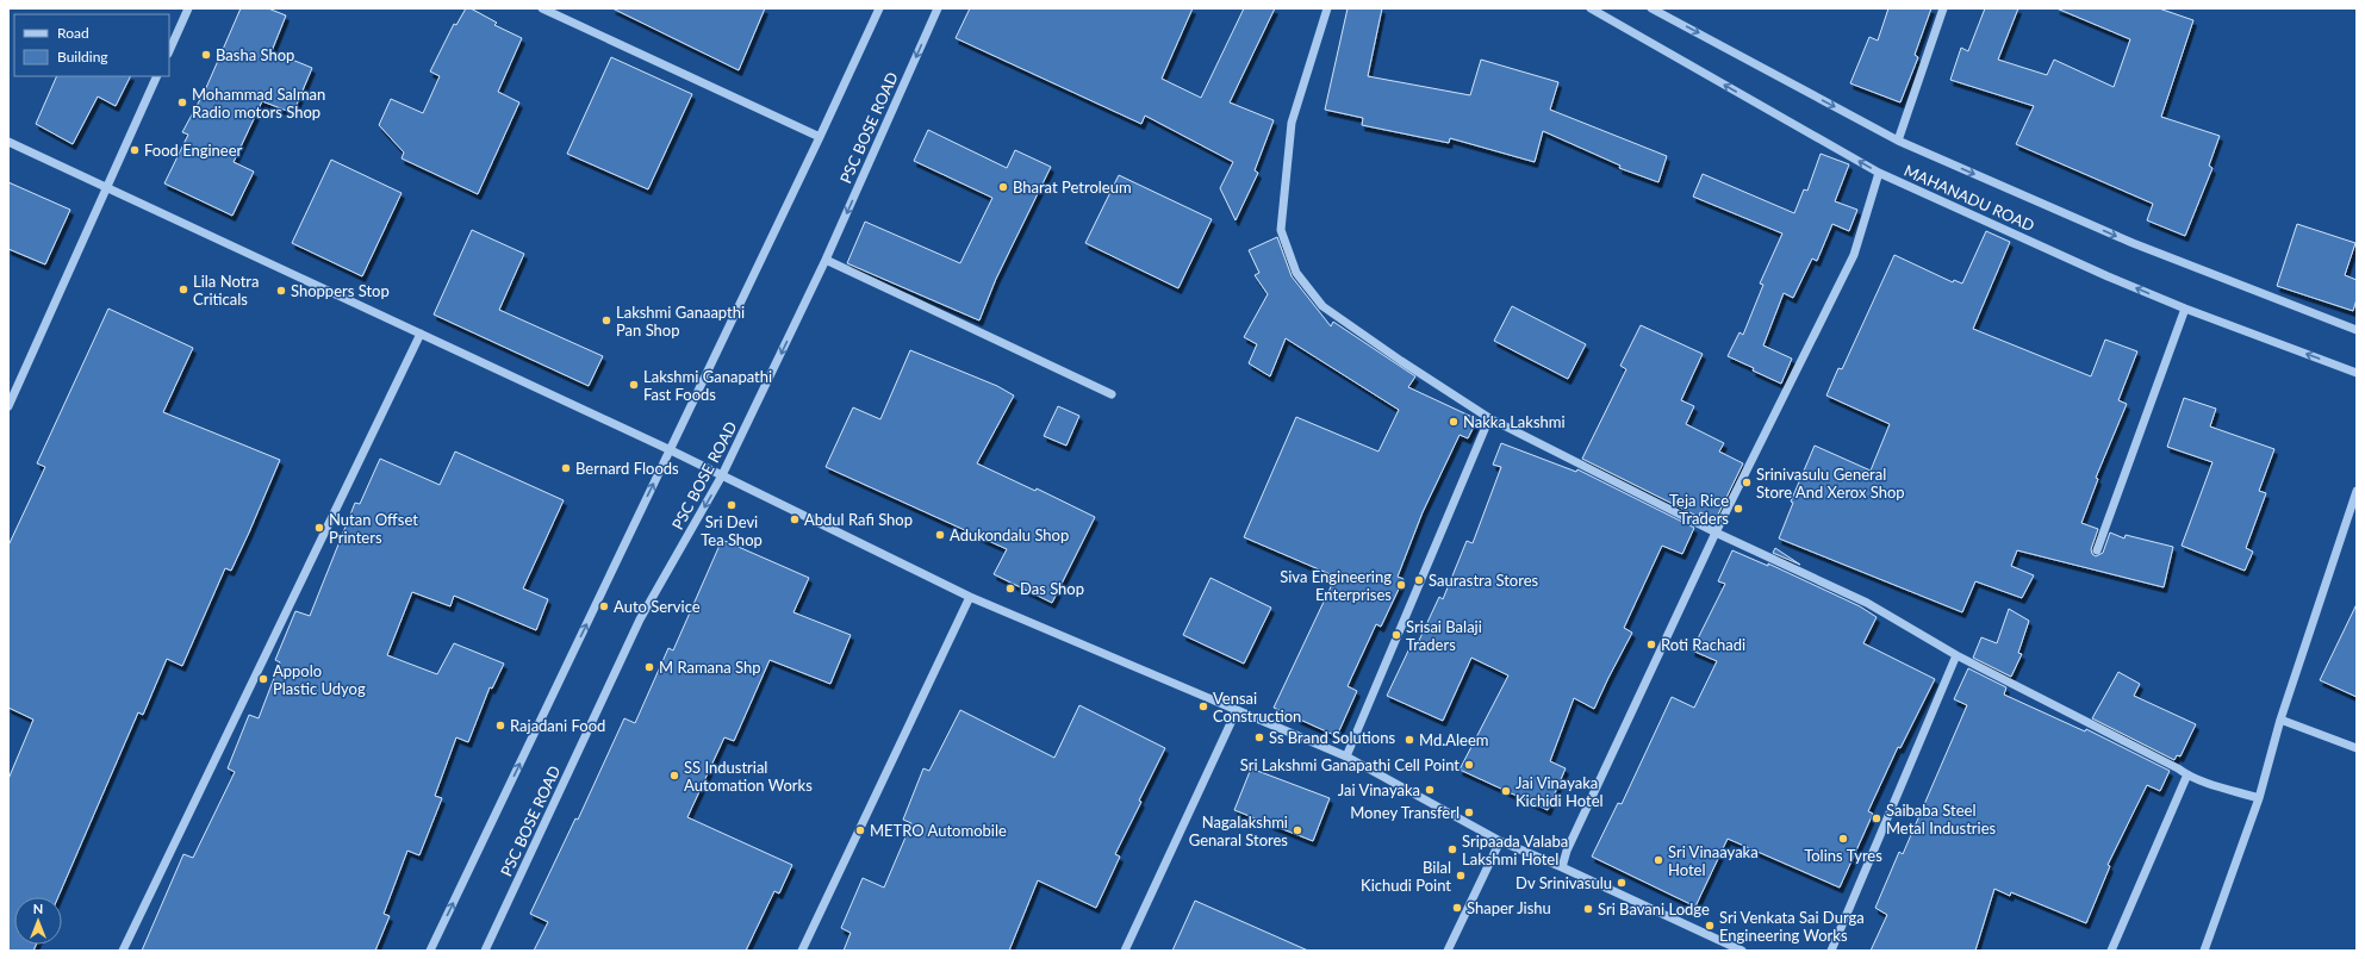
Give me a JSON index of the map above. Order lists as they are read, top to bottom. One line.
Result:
{"streets":{"street":["PSC BOSE ROAD","MAHANADU ROAD"]},"places":["Basha Shop","Mohammad Salman Radio motors Shop","Food Engineer","Bharat Petroleum","Lila Notra Criticals","Shoppers Stop","Lakshmi Ganaapthi Pan Shop","Lakshmi Ganapathi Fast Foods","Nakka Lakshmi","Bernard Floods","Srinivasulu General Store And Xerox Shop","Sri Devi Tea Shop","Teja Rice Traders","Abdul Rafi Shop","Nutan Offset Printers","Adukondalu Shop","Saurastra Stores","Siva Engineering Enterprises","Das Shop","Auto Service","Srisai Balaji Traders","Roti Rachadi","M Ramana Shp","Appolo Plastic Udyog","Vensai Construction","Rajadani Food","Ss Brand Solutions","Md.Aleem","Sri Lakshmi Ganapathi Cell Point","SS Industrial Automation Works","Jai Vinayaka","Jai Vinayaka Kichidi Hotel","Money Transferl","Saibaba Steel Metal Industries","METRO Automobile","Nagalakshmi Genaral Stores","Tolins Tyres","Sripaada Valaba Lakshmi Hotel","Sri Vinaayaka Hotel","Bilal Kichudi Point","Dv Srinivasulu","Shaper Jishu","Sri Bavani Lodge","Sri Venkata Sai Durga Engineering Works"],"legend":["Road","Building"],"north":"top"}
